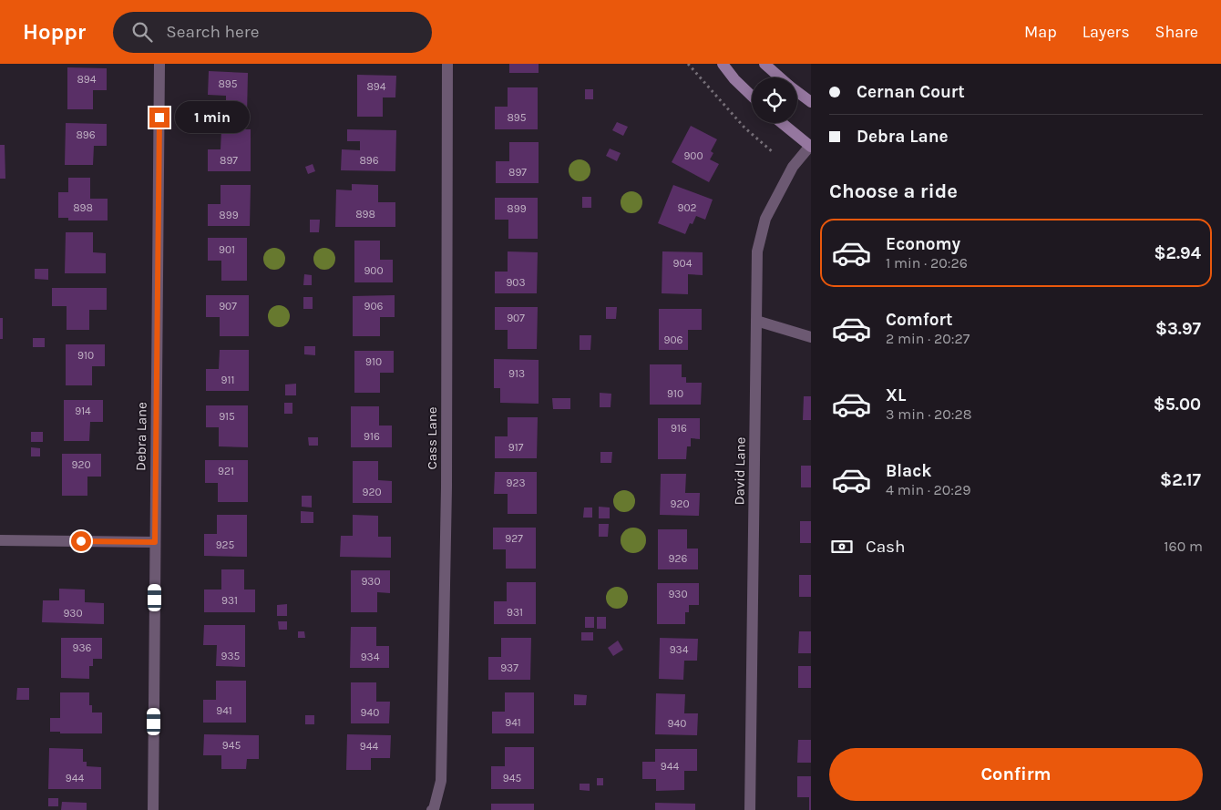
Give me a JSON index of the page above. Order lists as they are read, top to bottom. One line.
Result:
{"streets":{"street":["Debra Lane","Cass Lane","David Lane"]},"house_numbers":["894","895","894","895","896","900","897","896","897","898","902","899","898","899","901","904","900","903","907","906","907","906","910","910","913","911","910","914","915","916","916","917","920","921","923","920","920","927","925","926","930","930","931","931","930","936","934","935","934","937","941","940","941","940","945","944","944","944","945"],"page":{"header":"Hoppr","search":"Search here","nav":["Map","Layers","Share"],"banner":["Cernan Court","Debra Lane"],"bubble":"1 min","heading":"Choose a ride","list":[{"name":"Economy","note":"1 min · 20:26","value":"$2.94"},{"name":"Comfort","note":"2 min · 20:27","value":"$3.97"},{"name":"XL","note":"3 min · 20:28","value":"$5.00"},{"name":"Black","note":"4 min · 20:29","value":"$2.17"}],"pay":["Cash","160 m"],"buttons":"Confirm"}}
